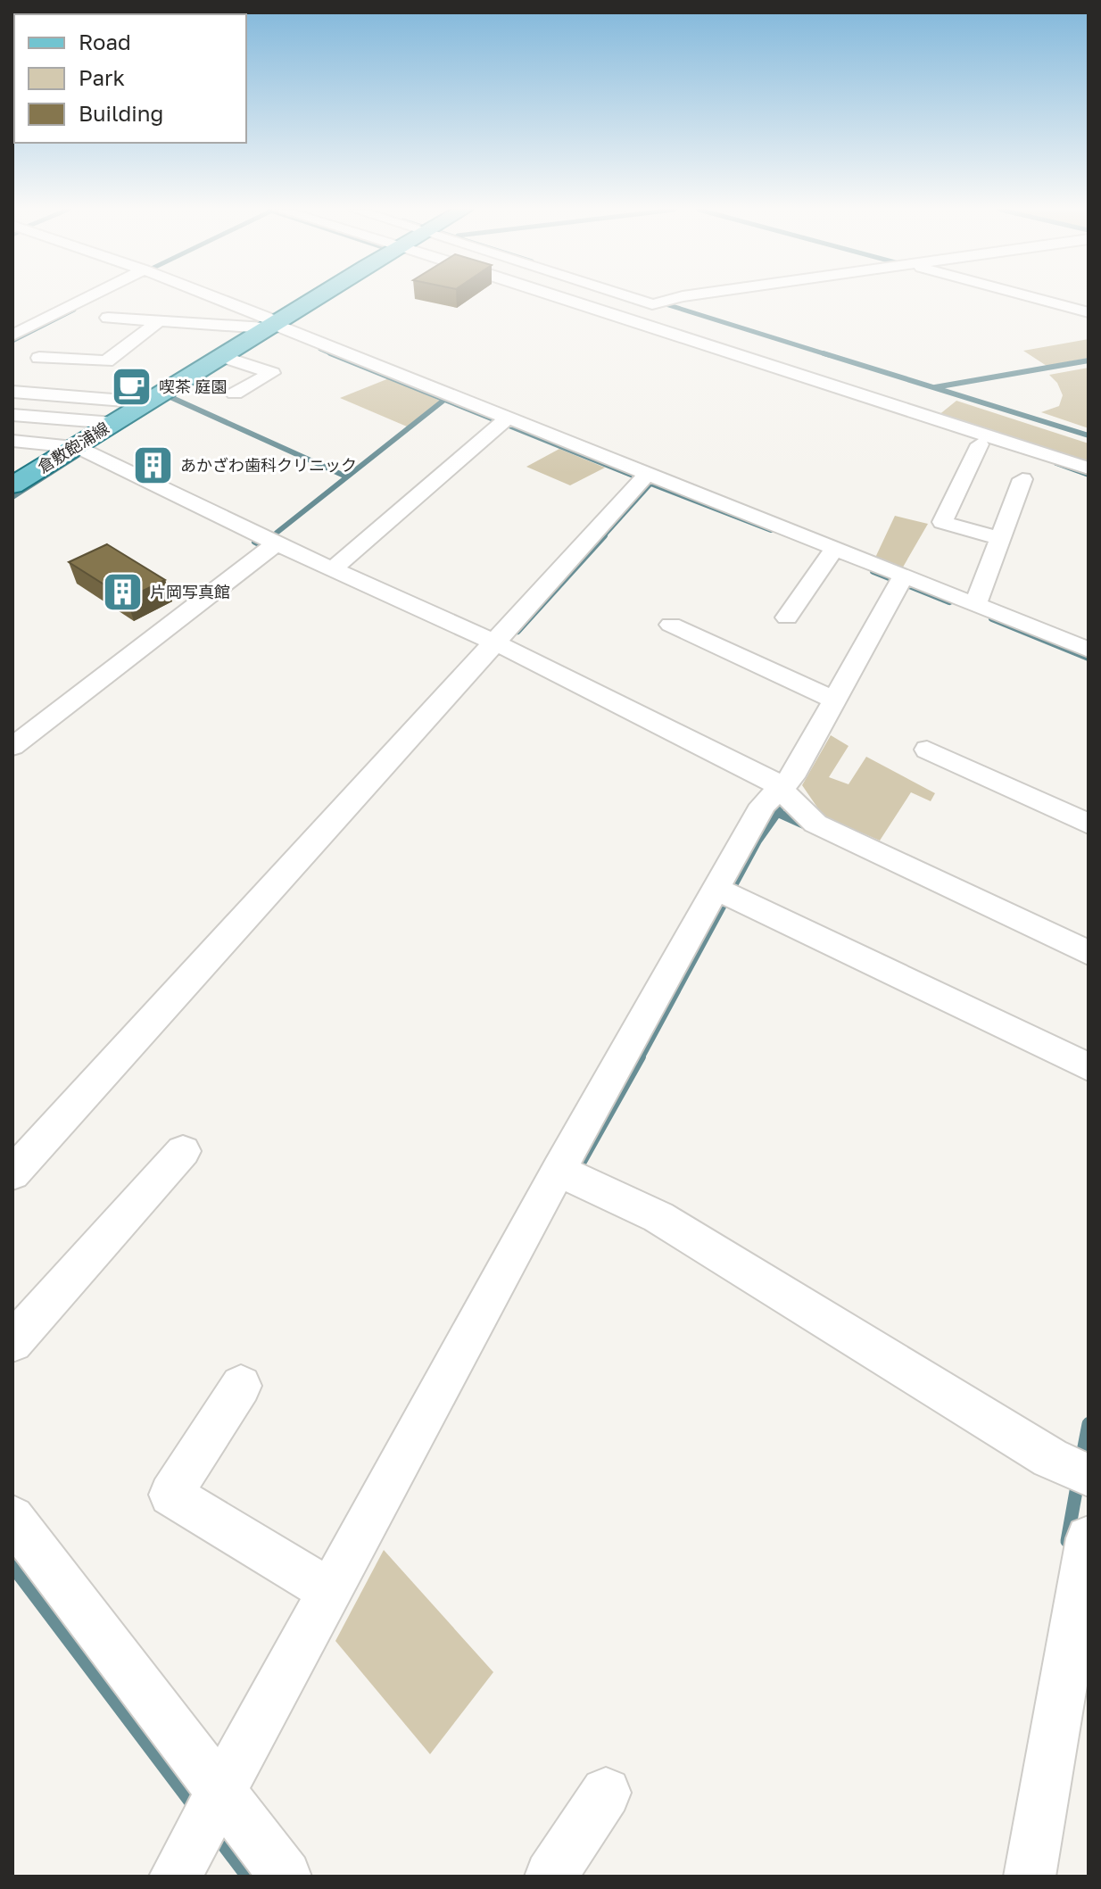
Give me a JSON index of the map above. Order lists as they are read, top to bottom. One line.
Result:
{"streets":{"main road":["倉敷飽浦線"]},"places":{"cafe":["喫茶 庭園"],"building":["あかざわ歯科クリニック","片岡写真館"]},"legend":["Road","Park","Building"]}
